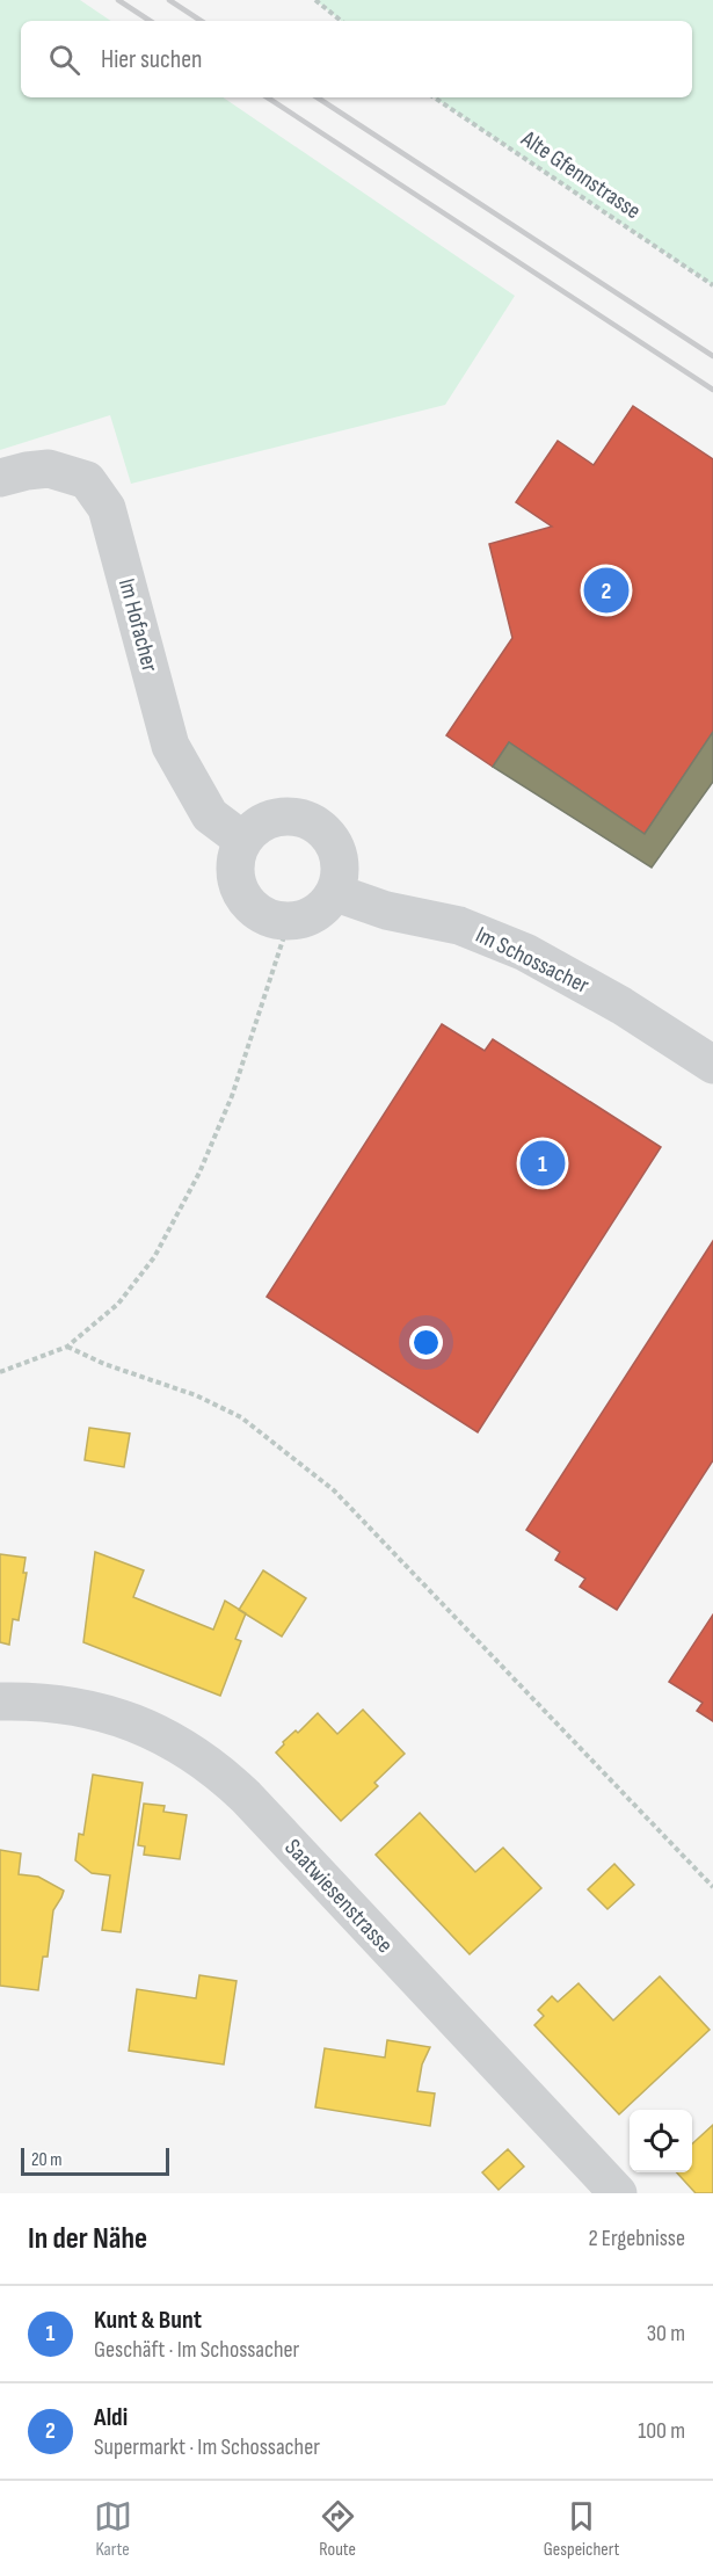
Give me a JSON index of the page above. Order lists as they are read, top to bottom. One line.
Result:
{"streets":{"street":["Im Hofacher","Im Schossacher","Saatwiesenstrasse"],"path":["Alte Gfennstrasse"]},"crossings":[["Im Hofacher","Im Schossacher"]],"scale_bar":"20 m","page":{"search":"Hier suchen","pins":["2","1"],"scale":"20 m","heading":["In der Nähe","2 Ergebnisse"],"list":[{"mark":"1","name":"Kunt & Bunt","note":"Geschäft · Im Schossacher","value":"30 m"},{"mark":"2","name":"Aldi","note":"Supermarkt · Im Schossacher","value":"100 m"}],"nav":["Karte","Route","Gespeichert"]}}
